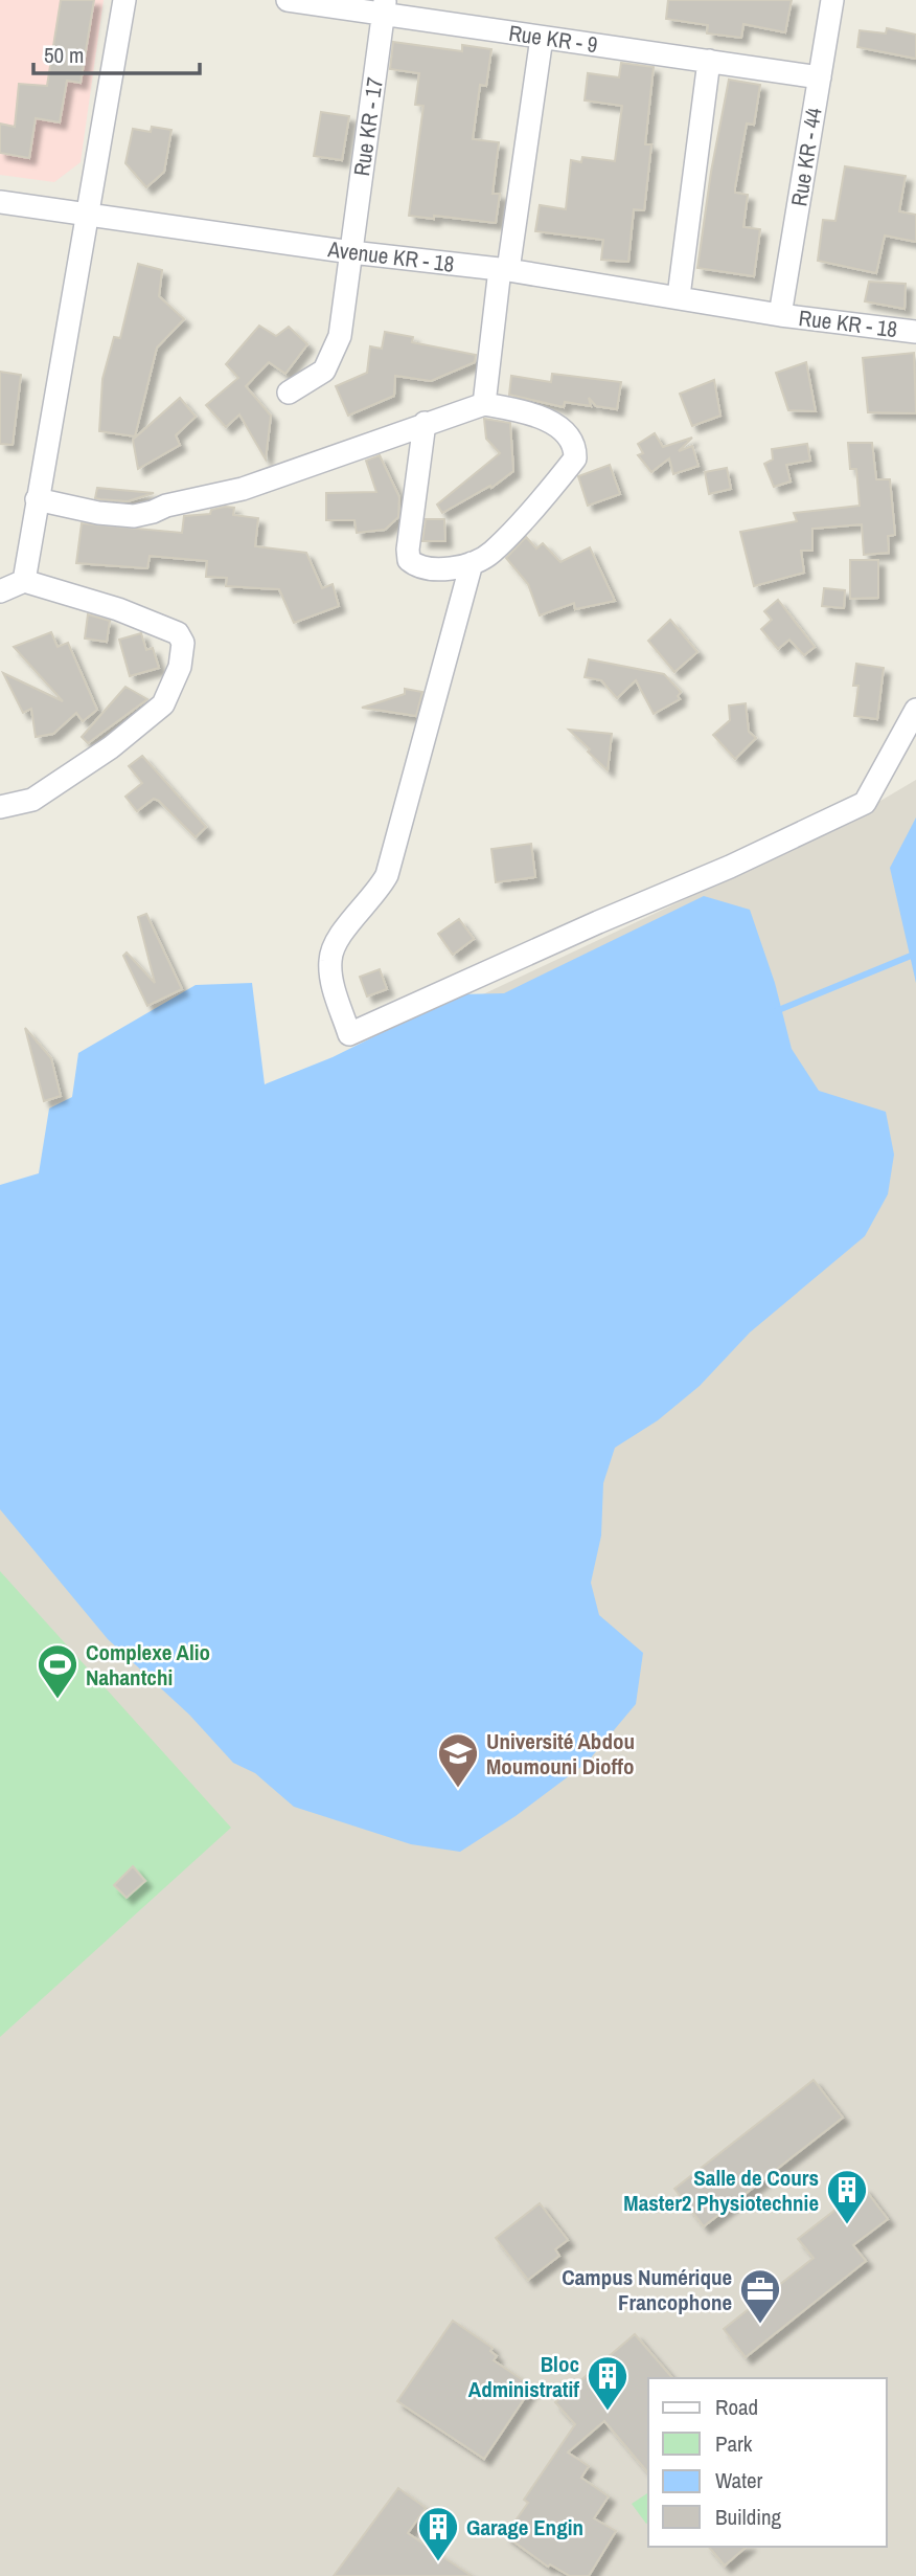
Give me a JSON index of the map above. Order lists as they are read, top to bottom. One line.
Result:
{"streets":{"street":["Rue KR - 9","Rue KR - 17","Rue KR - 44","Avenue KR - 18","Rue KR - 18"]},"crossings":[["Rue KR - 9","Rue KR - 17"],["Rue KR - 9","Rue KR - 44"],["Rue KR - 17","Avenue KR - 18"],["Rue KR - 44","Avenue KR - 18"],["Rue KR - 44","Rue KR - 18"],["Avenue KR - 18","Rue KR - 18"]],"places":{"sports":["Complexe Alio Nahantchi"],"school or university":["Université Abdou Moumouni Dioffo"],"building":["Salle de Cours Master2 Physiotechnie","Bloc Administratif","Garage Engin"],"office":["Campus Numérique Francophone"]},"legend":["Road","Park","Water","Building"],"scale_bar":"50 m"}
